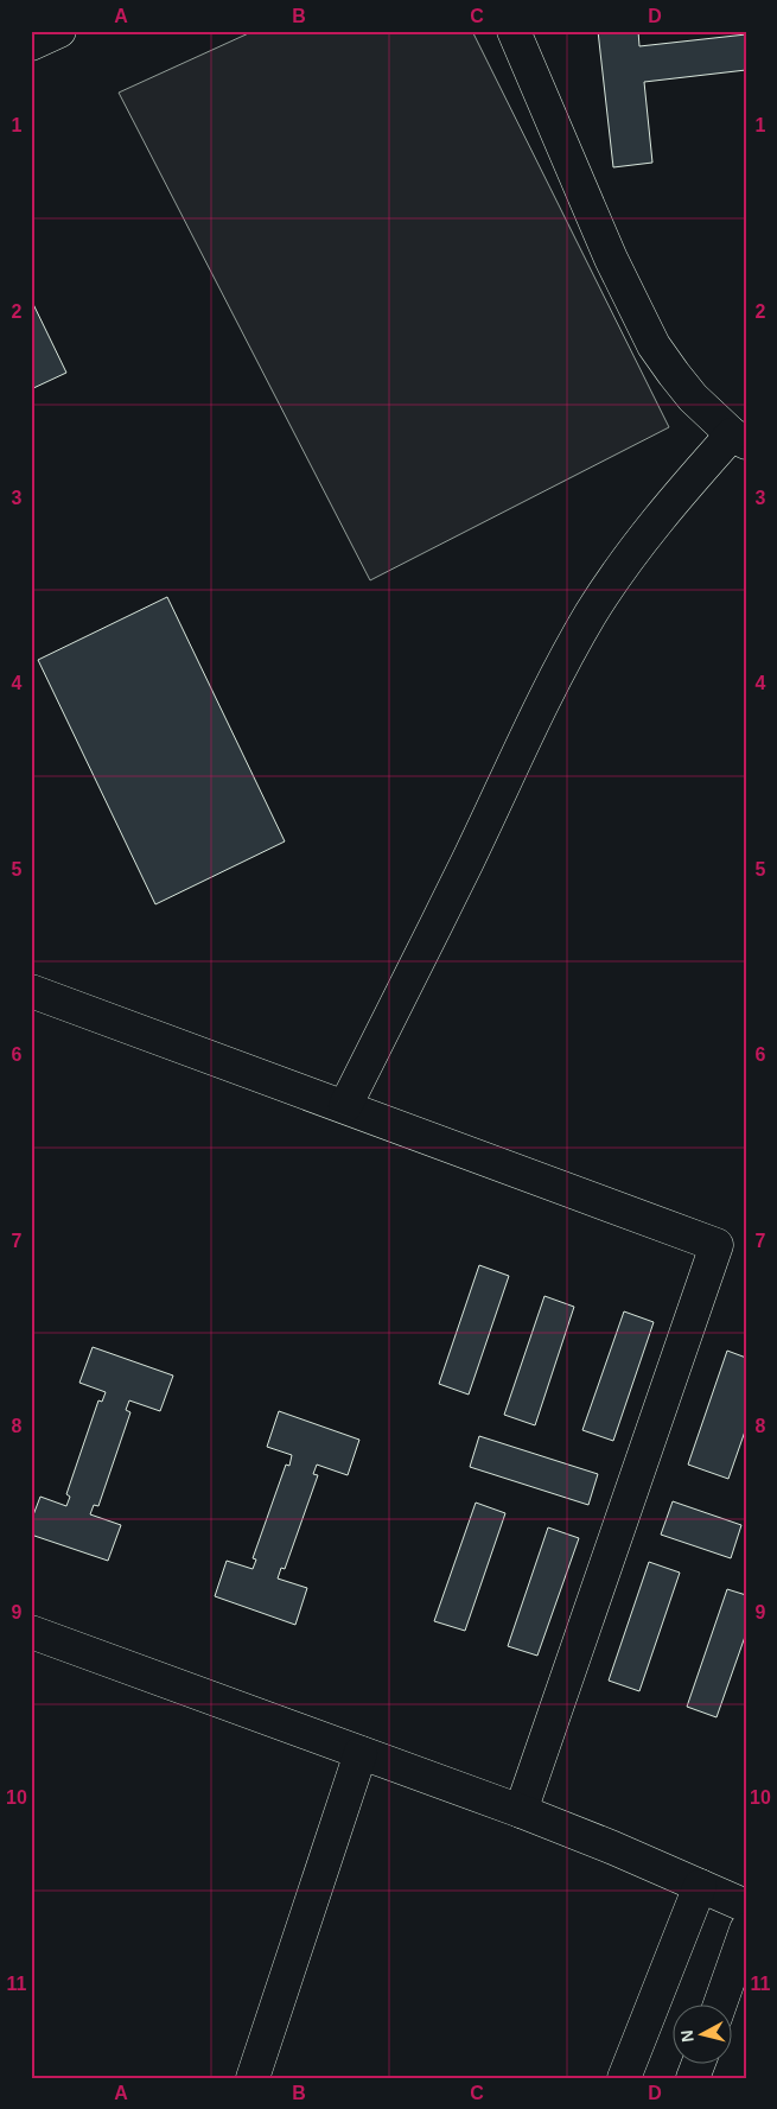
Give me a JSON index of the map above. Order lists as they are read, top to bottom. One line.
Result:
{"north":"left","grid":{"columns":["A","B","C","D"],"rows":["1","2","3","4","5","6","7","8","9","10","11"]}}
